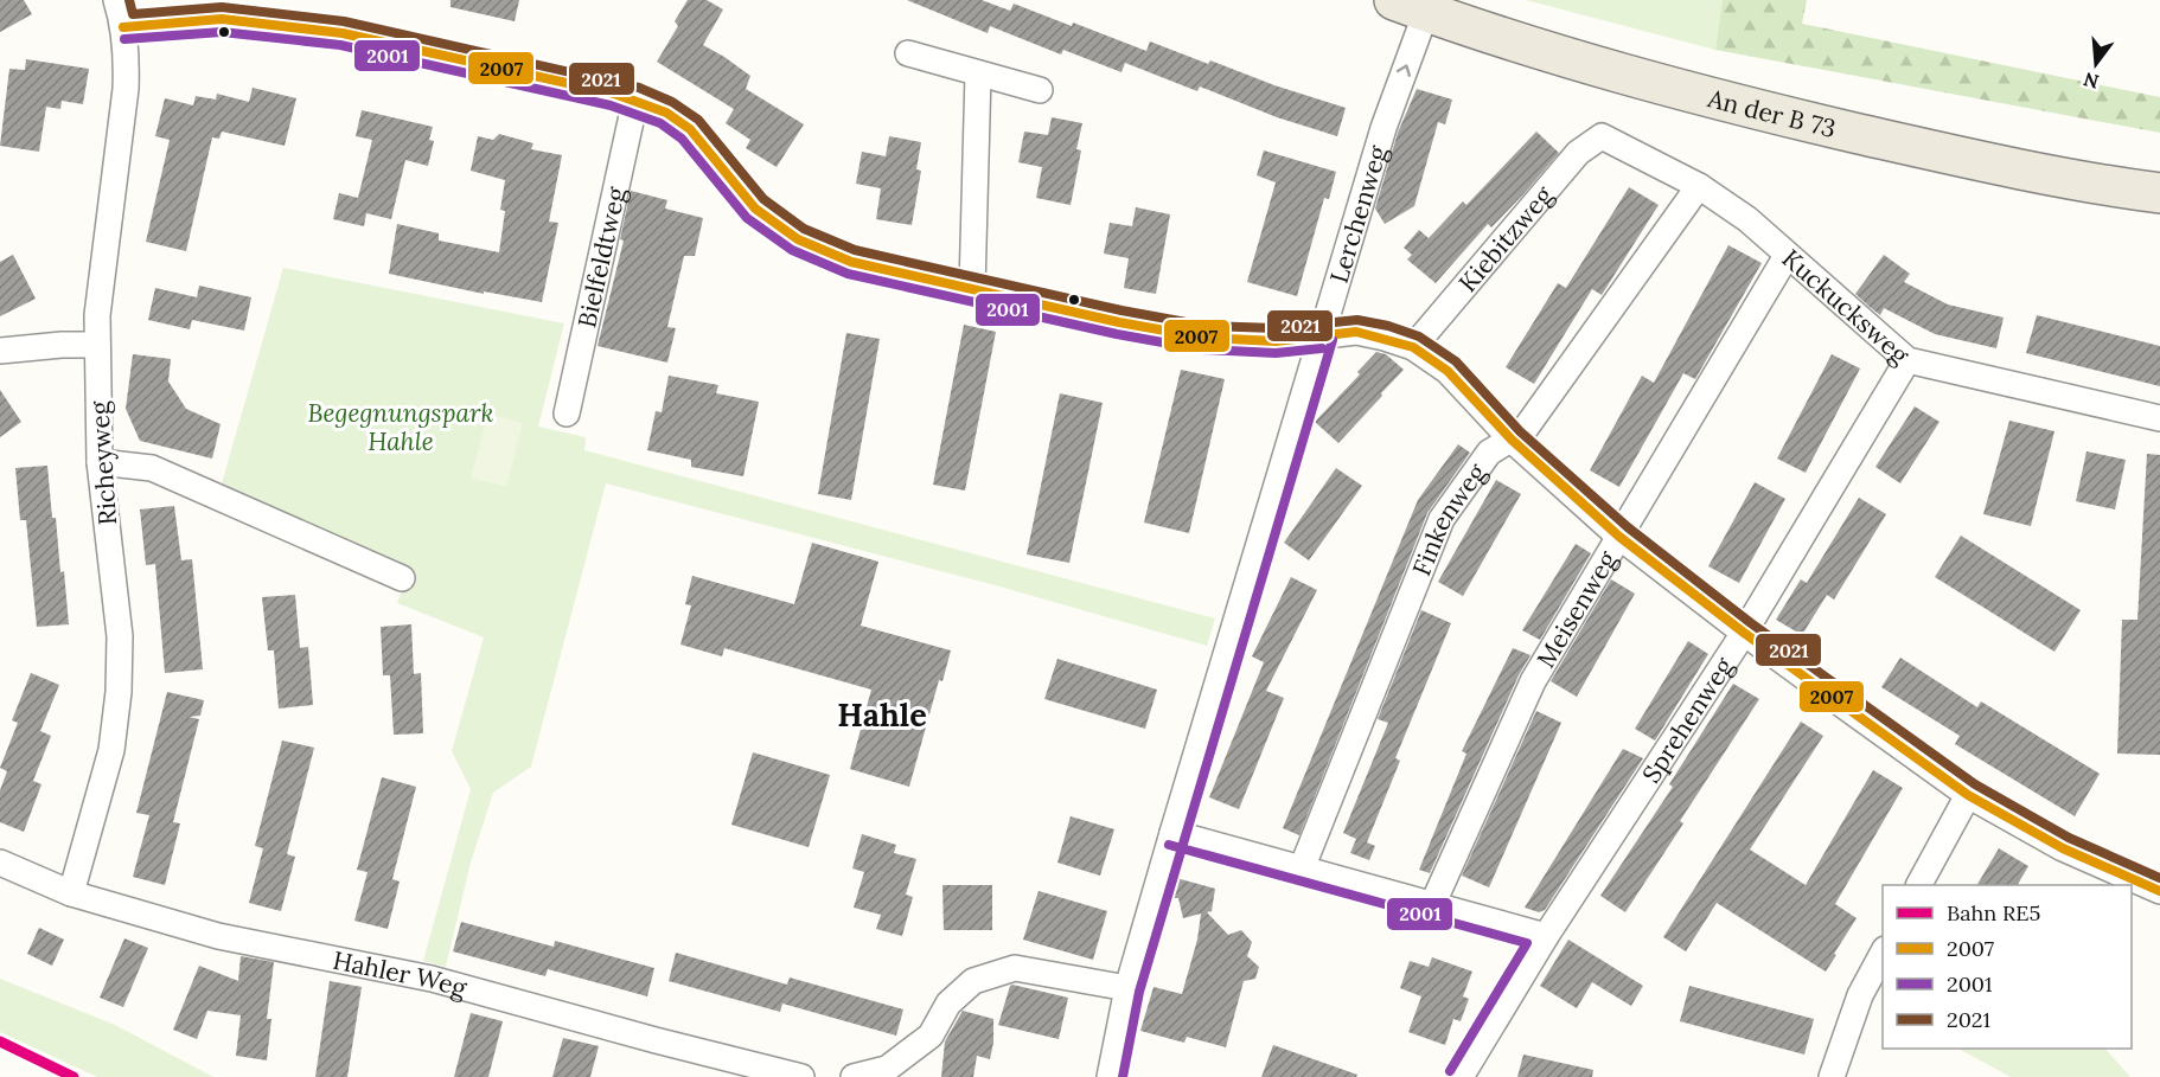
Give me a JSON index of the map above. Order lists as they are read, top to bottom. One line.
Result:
{"streets":{"main road":["An der B 73"],"street":["Lerchenweg","Kiebitzweg","Bielfeldtweg","Kuckucksweg","Richeyweg","Finkenweg","Meisenweg","Sprehenweg","Hahler Weg"]},"crossings":[["An der B 73","Lerchenweg"],["Kiebitzweg","Kuckucksweg"],["Kuckucksweg","Finkenweg"],["Kuckucksweg","Meisenweg"],["Kuckucksweg","Sprehenweg"],["Richeyweg","Hahler Weg"]],"districts":["Hahle"],"parks":["Begegnungspark Hahle"],"lines":["transit line 2021","transit line 2007","transit line 2001","rail line RE5"],"legend":["Bahn RE5","2007","2001","2021"],"north":"bottom"}
